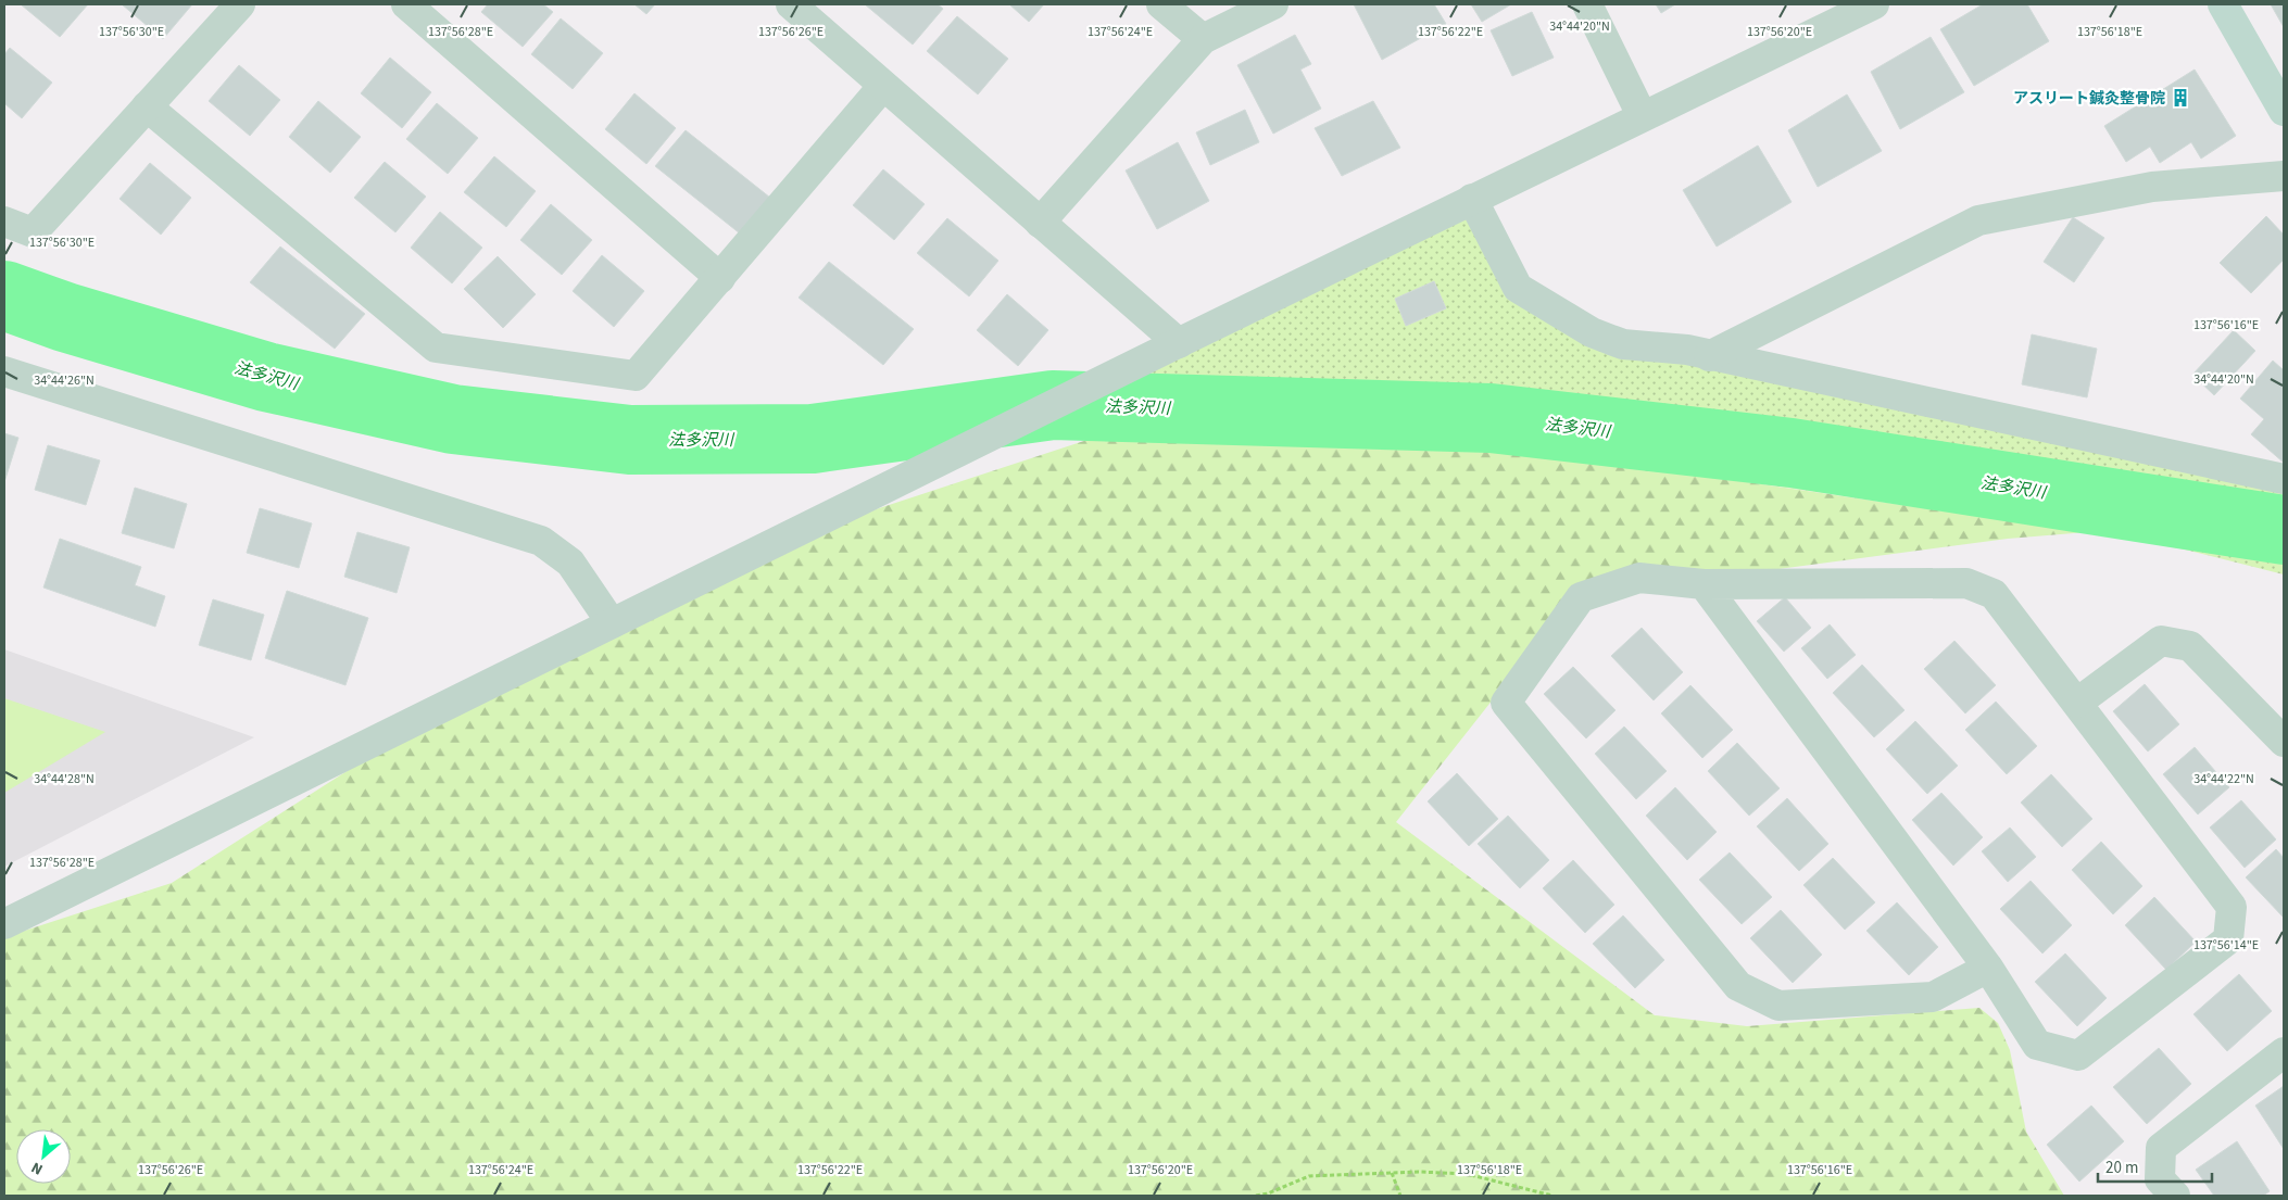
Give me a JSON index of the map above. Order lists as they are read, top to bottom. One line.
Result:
{"water":["法多沢川"],"places":{"building":["アスリート鍼灸整骨院"]},"scale_bar":"20 m","north":"bottom left","coordinates":["34°44'20\"N","137°56'30\"E","137°56'28\"E","137°56'26\"E","137°56'24\"E","137°56'22\"E","137°56'20\"E","137°56'18\"E","137°56'16\"E","34°44'26\"N","34°44'22\"N","34°44'28\"N","137°56'14\"E"]}
